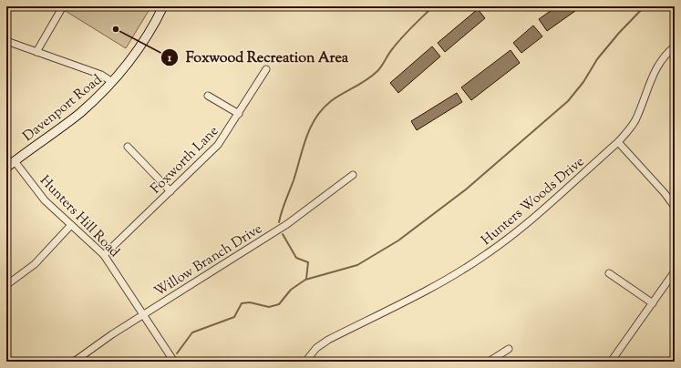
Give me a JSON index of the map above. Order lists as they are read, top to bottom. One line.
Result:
{"streets":{"street":["Davenport Road","Foxworth Lane","Hunters Woods Drive","Hunters Hill Road","Willow Branch Drive"]},"crossings":[["Davenport Road","Hunters Hill Road"],["Foxworth Lane","Hunters Hill Road"],["Hunters Hill Road","Willow Branch Drive"]],"places":["Foxwood Recreation Area"]}
